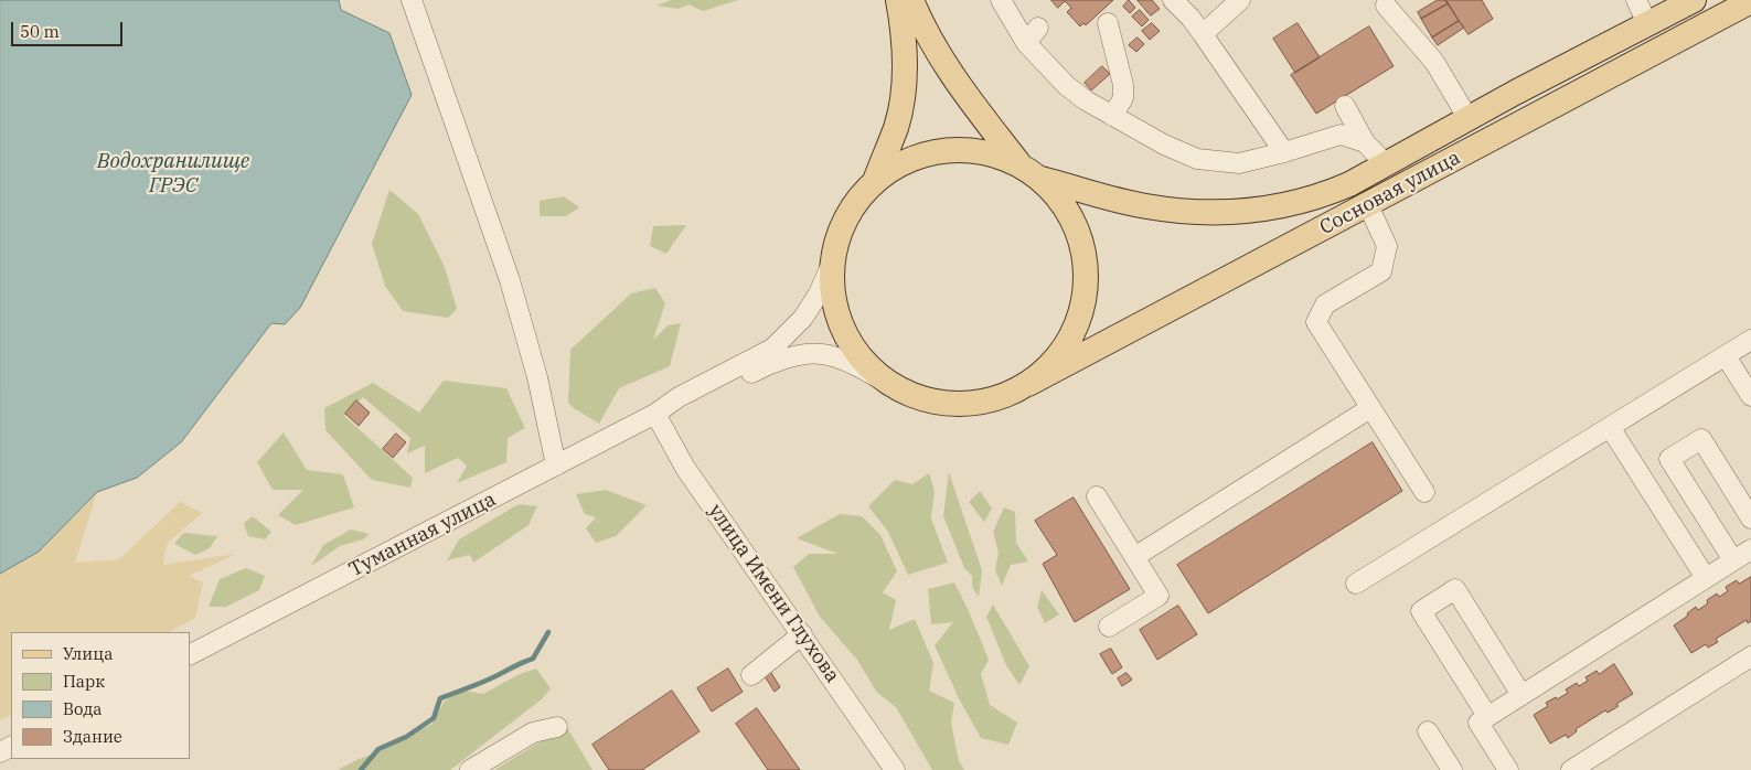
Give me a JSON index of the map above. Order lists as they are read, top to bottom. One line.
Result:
{"streets":{"main road":["Сосновая улица"],"street":["Туманная улица","улица Имени Глухова"]},"crossings":[["Туманная улица","улица Имени Глухова"]],"water":["Водохранилище ГРЭС"],"legend":["Улица","Парк","Вода","Здание"],"scale_bar":"50 m"}
